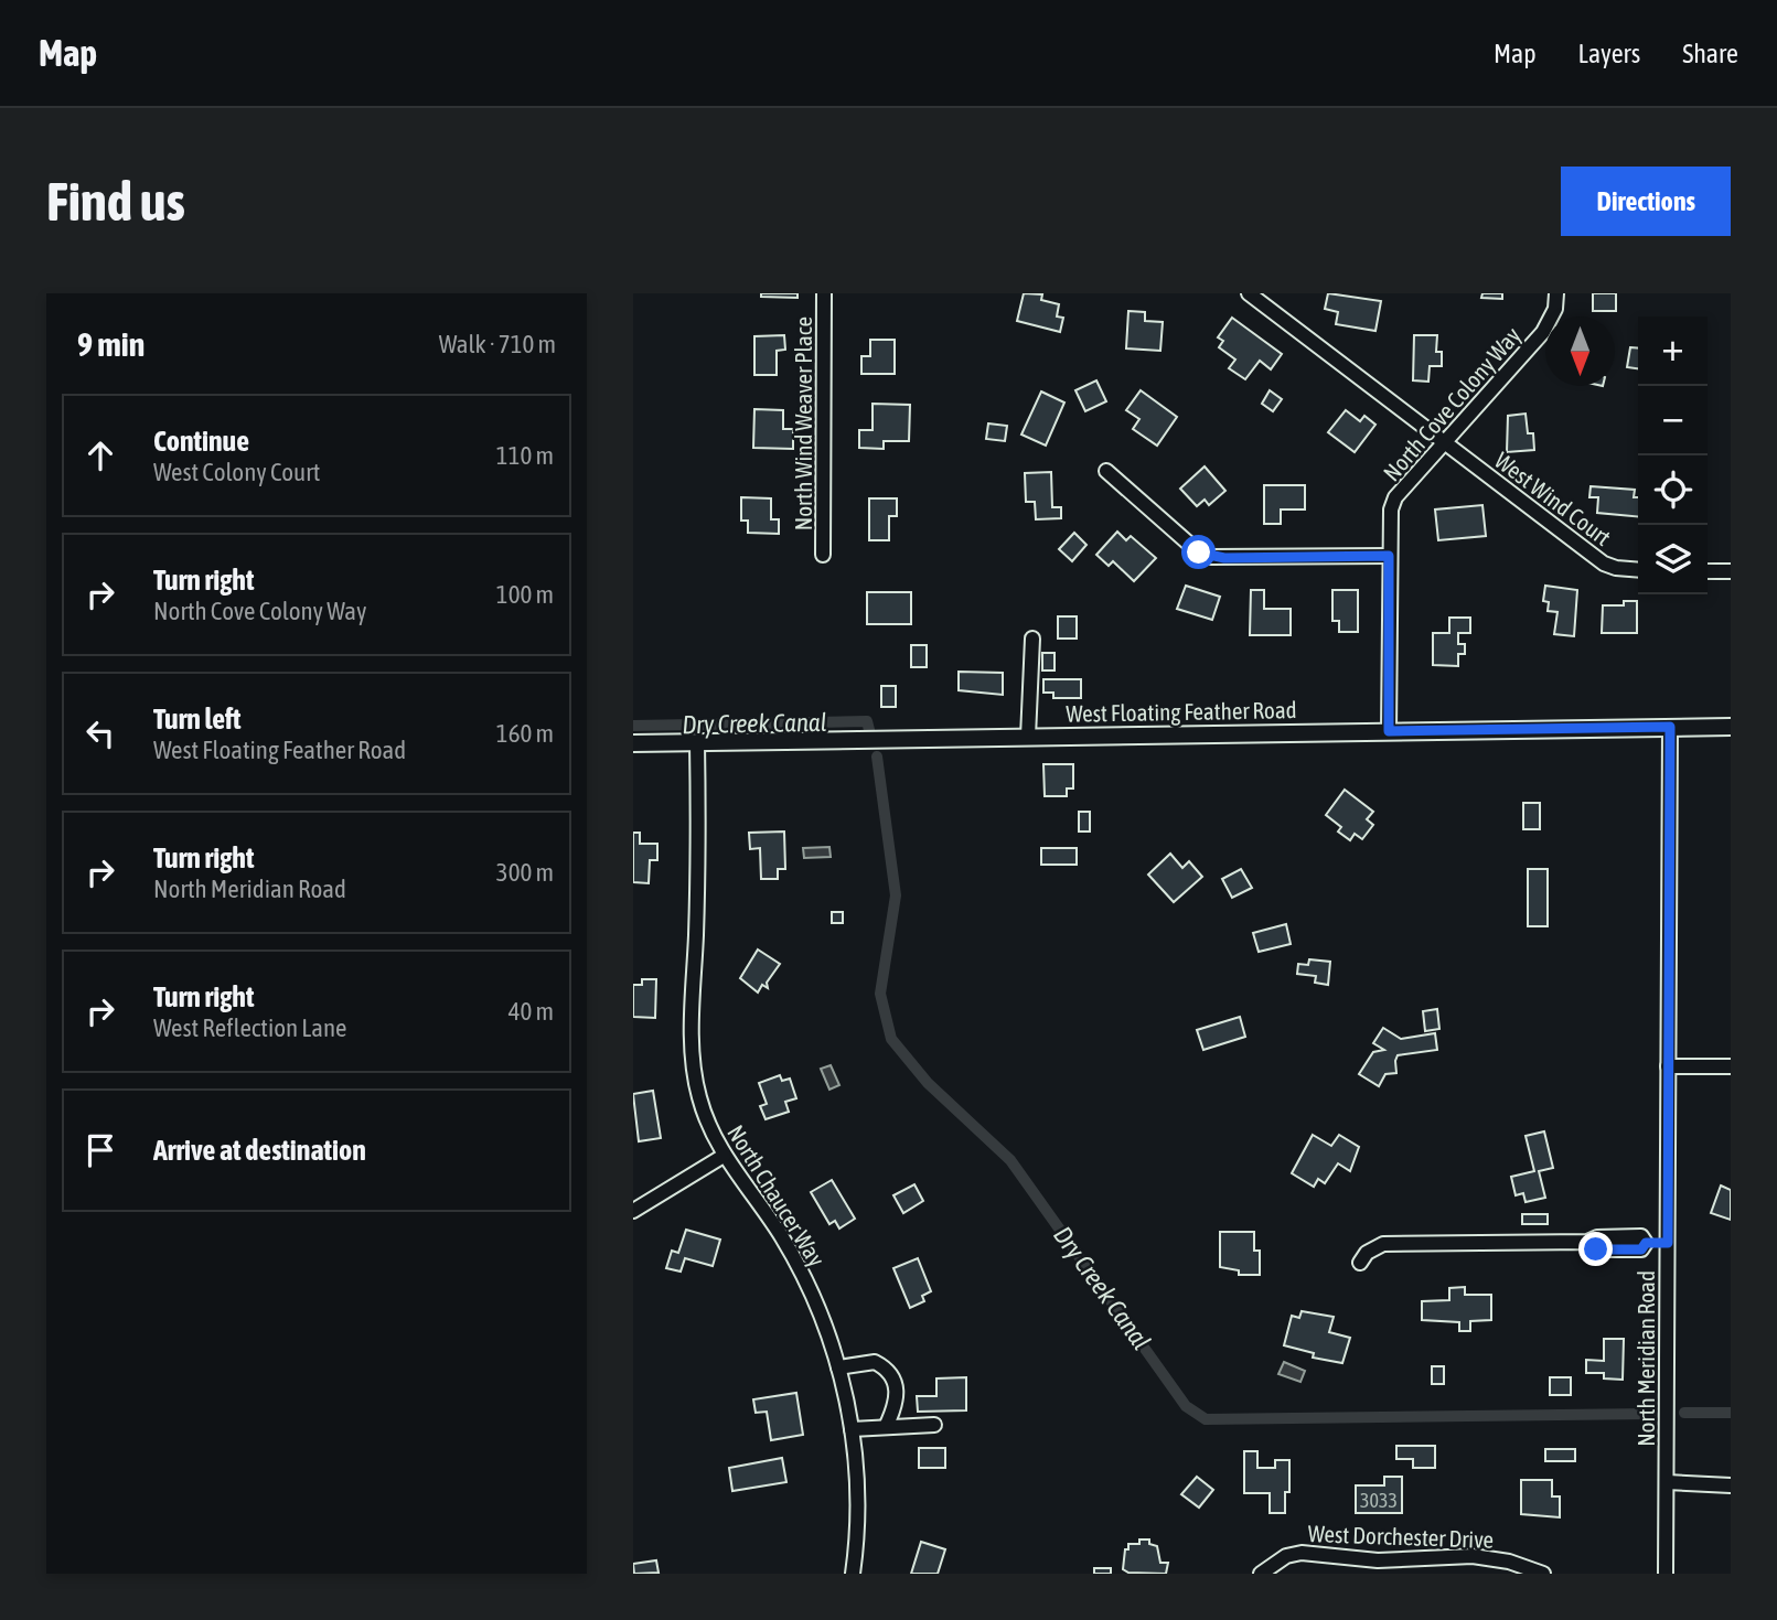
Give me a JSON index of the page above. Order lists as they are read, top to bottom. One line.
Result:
{"streets":{"main road":["West Floating Feather Road"],"street":["North Cove Colony Way","North Wind Weaver Place","West Wind Court","North Chaucer Way","North Meridian Road","West Dorchester Drive"]},"crossings":[["North Cove Colony Way","West Wind Court"],["North Cove Colony Way","West Floating Feather Road"],["West Floating Feather Road","North Chaucer Way"],["West Floating Feather Road","North Meridian Road"]],"water":["Dry Creek Canal"],"house_numbers":["3033"],"north":"bottom","page":{"header":"Map","nav":["Map","Layers","Share"],"buttons":"Directions","title":"Find us","heading":["9 min","Walk · 710 m"],"map_buttons":["+","−"],"list":[["Continue","West Colony Court","110 m"],["Turn right","North Cove Colony Way","100 m"],["Turn left","West Floating Feather Road","160 m"],["Turn right","North Meridian Road","300 m"],["Turn right","West Reflection Lane","40 m"],"Arrive at destination"]}}
